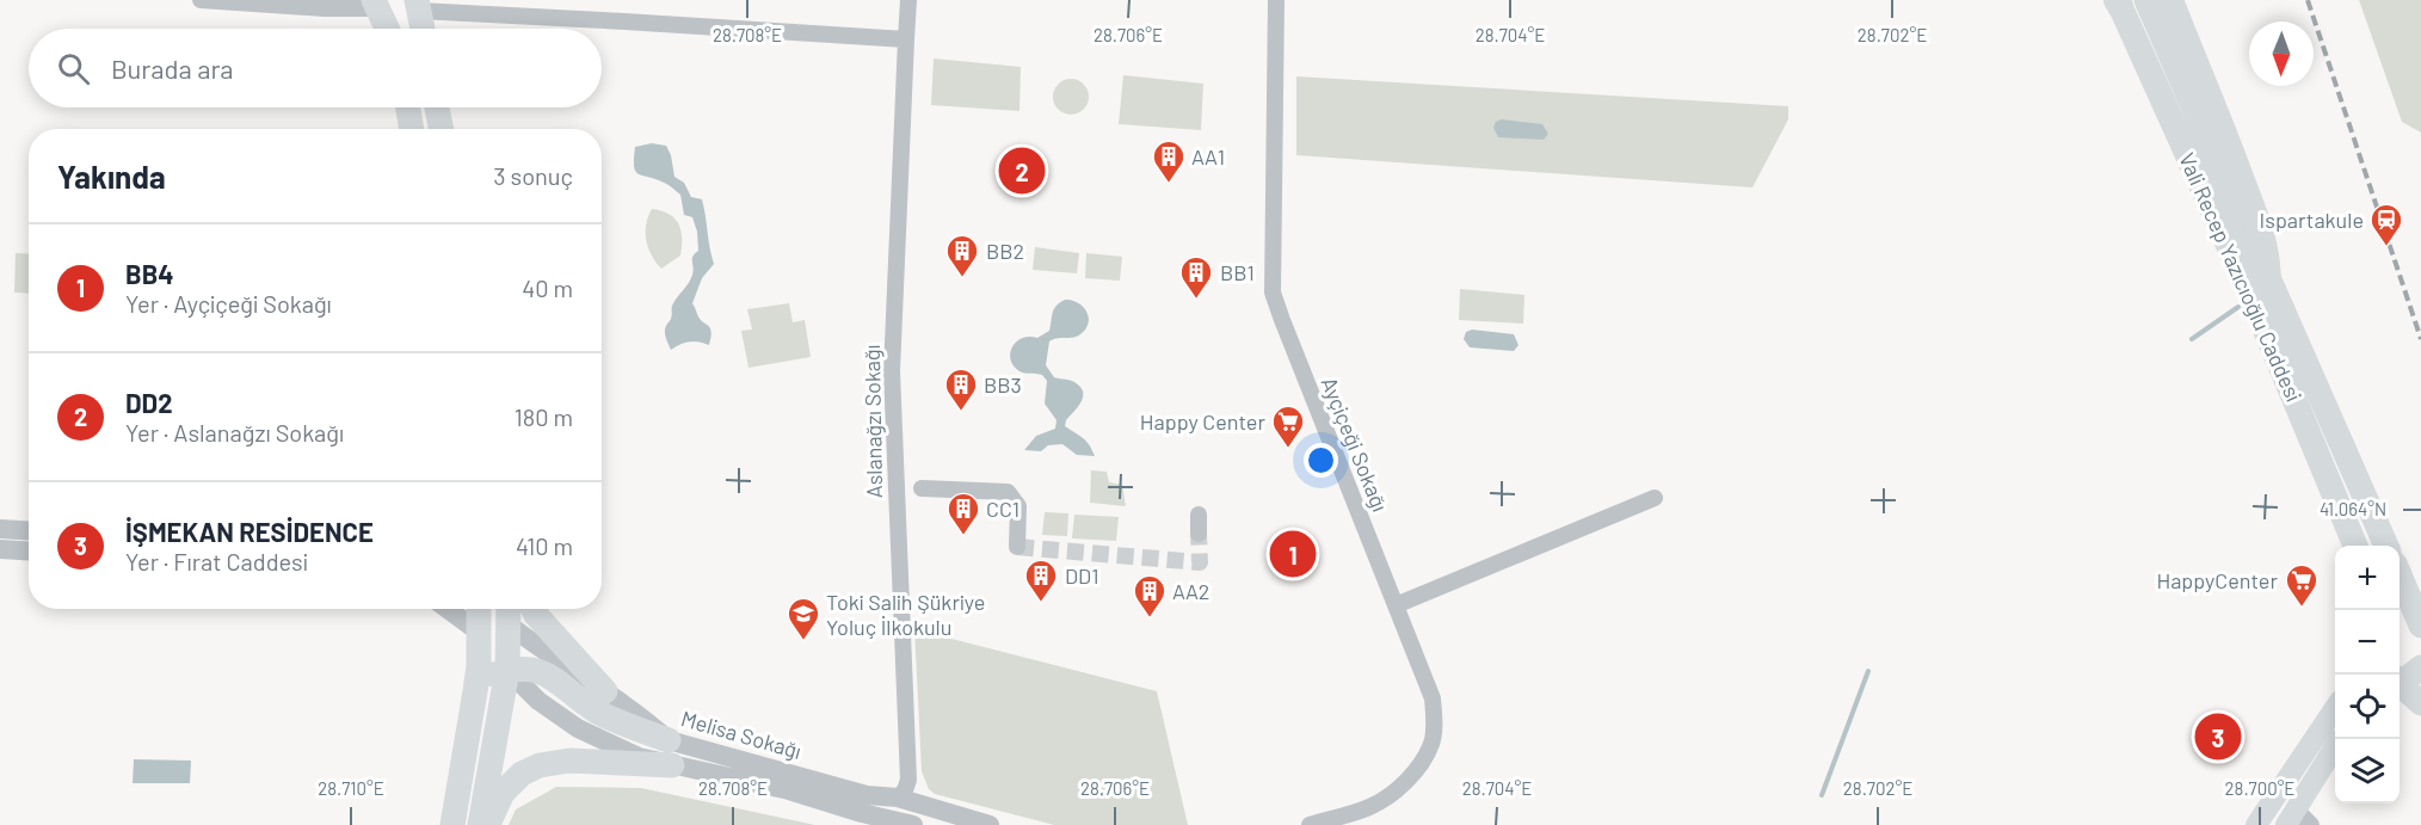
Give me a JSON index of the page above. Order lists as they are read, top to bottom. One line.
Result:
{"streets":{"main road":["Vali Recep Yazıcıoğlu Caddesi"],"street":["Aslanağzı Sokağı","Ayçiçeği Sokağı","Melisa Sokağı"]},"crossings":[["Aslanağzı Sokağı","Melisa Sokağı"]],"places":{"building":["AA1","BB2","BB1","BB3","CC1","DD1","AA2"],"station":["Ispartakule"],"supermarket":["Happy Center","HappyCenter"],"school or university":["Toki Salih Şükriye Yoluç İlkokulu"]},"north":"bottom","page":{"search":"Burada ara","heading":["Yakında","3 sonuç"],"pins":["2","1","3"],"list":[{"mark":"1","name":"BB4","note":"Yer · Ayçiçeği Sokağı","value":"40 m"},{"mark":"2","name":"DD2","note":"Yer · Aslanağzı Sokağı","value":"180 m"},{"mark":"3","name":"İŞMEKAN RESİDENCE","note":"Yer · Fırat Caddesi","value":"410 m"}],"map_buttons":["+","−"]},"coordinates":["28.708°E","28.706°E","28.704°E","28.702°E","41.064°N","28.710°E","28.700°E"]}
